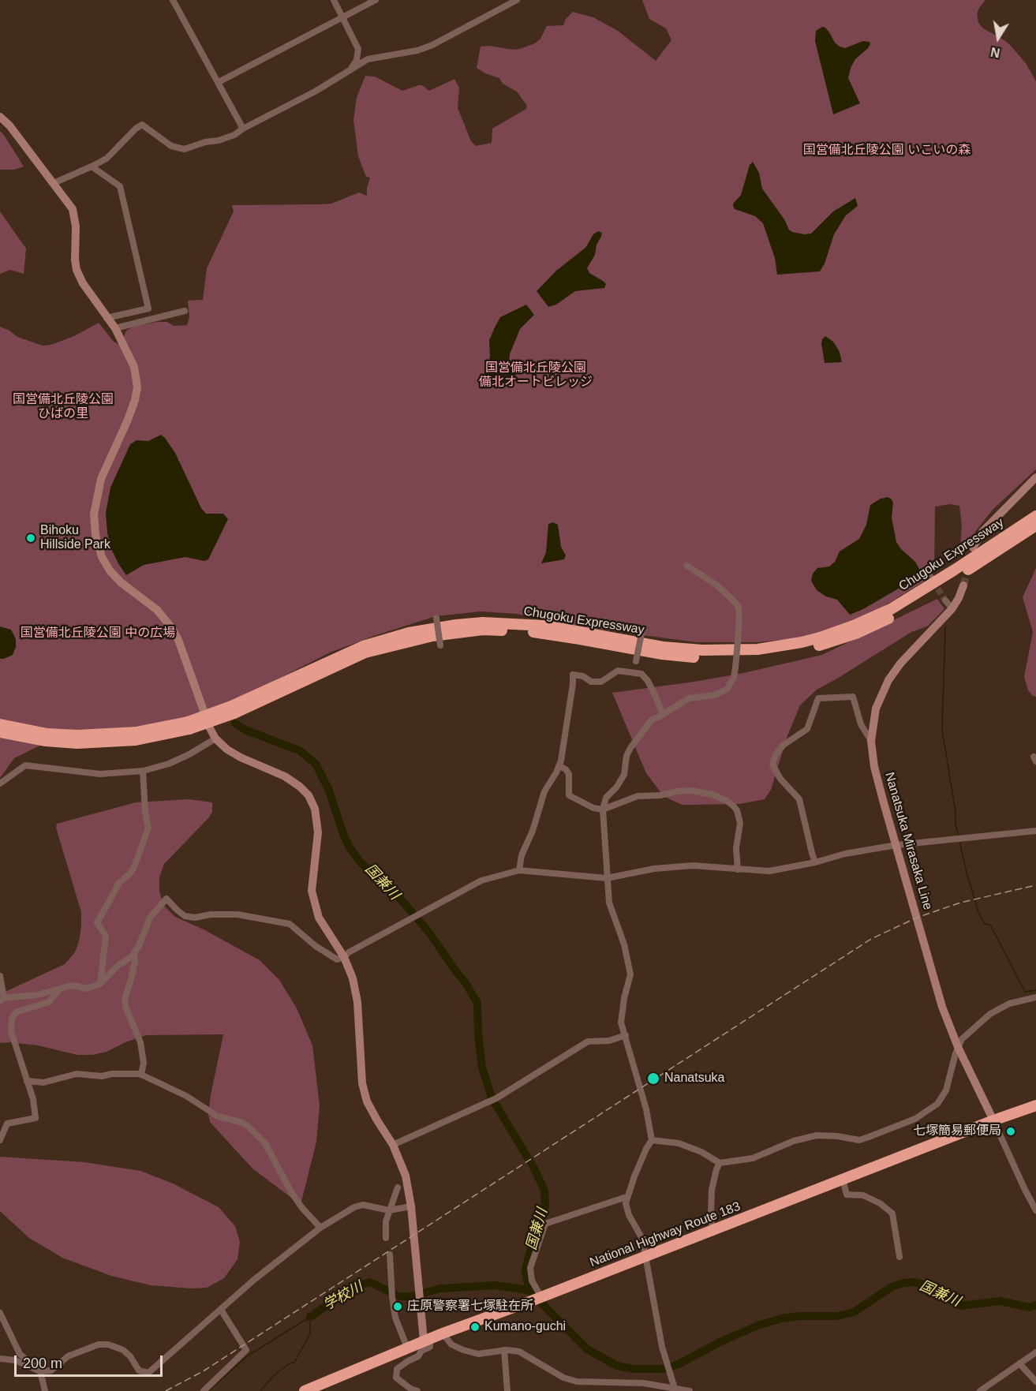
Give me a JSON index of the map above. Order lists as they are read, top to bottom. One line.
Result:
{"streets":{"highway":["Chugoku Expressway","National Highway Route 183"],"street":["Nanatsuka Mirasaka Line"]},"crossings":[["Nanatsuka Mirasaka Line","National Highway Route 183"]],"water":["国兼川","学校川"],"parks":["国営備北丘陵公園 いこいの森","国営備北丘陵公園 備北オートビレッジ","国営備北丘陵公園 ひばの里","国営備北丘陵公園 中の広場"],"places":["Bihoku Hillside Park","Nanatsuka","七塚簡易郵便局","庄原警察署七塚駐在所","Kumano-guchi"],"scale_bar":"200 m","north":"bottom"}
